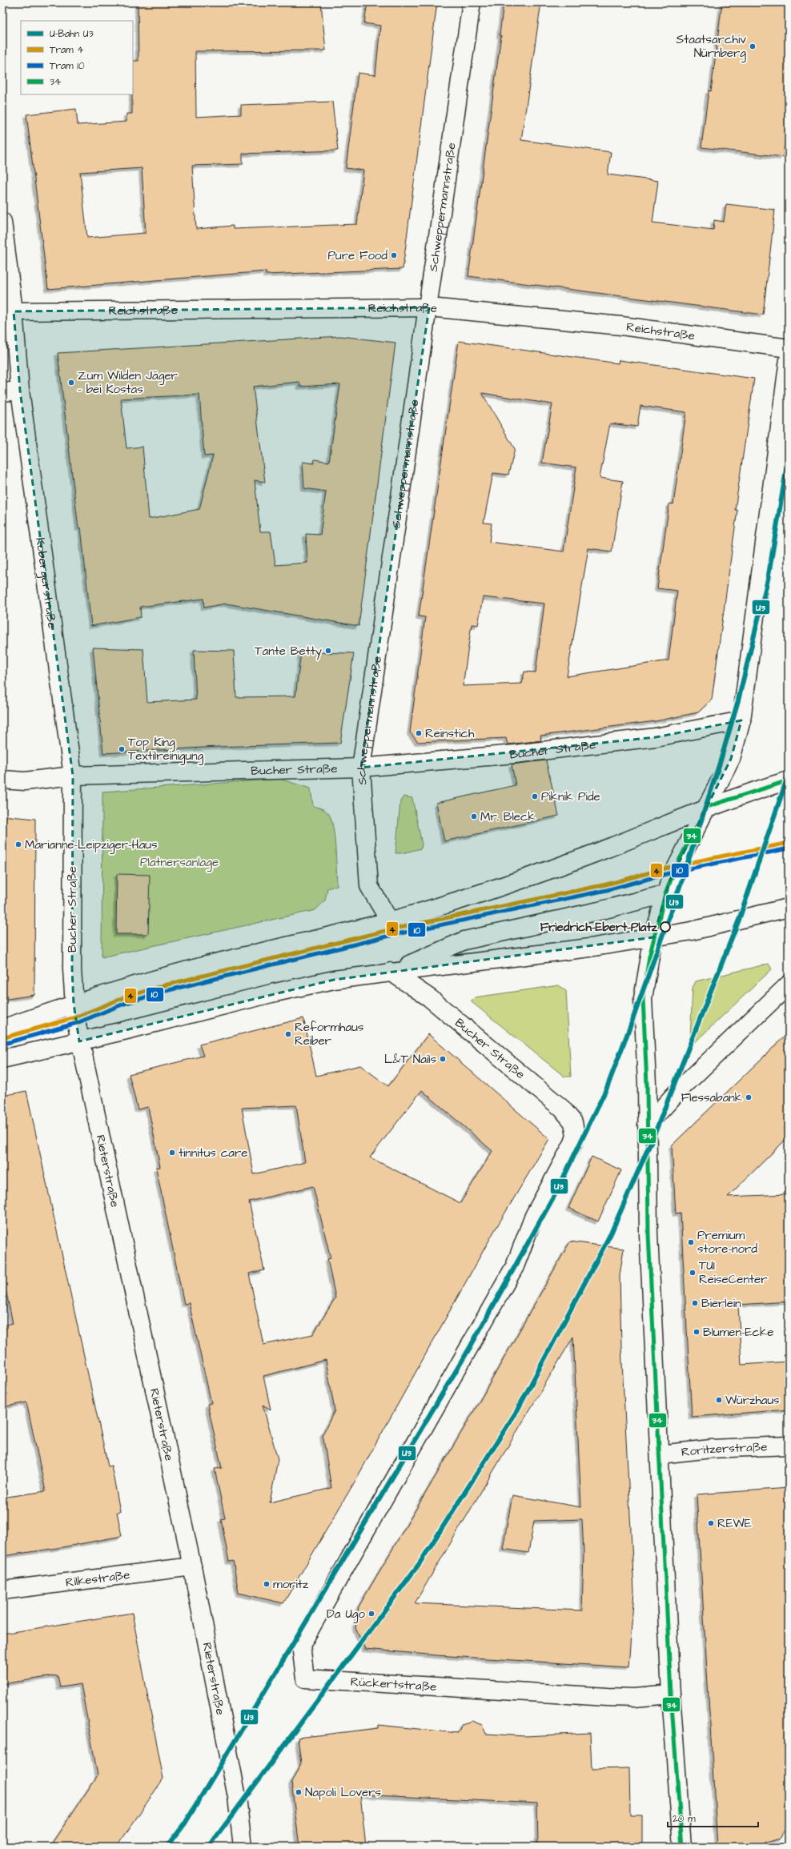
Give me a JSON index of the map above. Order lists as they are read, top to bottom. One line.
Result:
{"streets":{"street":["Schweppermannstraße","Reichstraße","Kobergerstraße","Bucher Straße","Rieterstraße","Roritzerstraße","Rilkestraße","Rückertstraße"]},"crossings":[["Schweppermannstraße","Reichstraße"],["Schweppermannstraße","Bucher Straße"],["Reichstraße","Kobergerstraße"],["Kobergerstraße","Bucher Straße"],["Bucher Straße","Rieterstraße"],["Bucher Straße","Rückertstraße"],["Rieterstraße","Rilkestraße"]],"parks":["Platnersanlage"],"places":["Staatsarchiv Nürnberg","Pure Food","Zum Wilden Jäger - bei Kostas","Tante Betty","Reinstich","Top King Textilreinigung","Piknik Pide","Mr. Bleck","Marianne-Leipziger-Haus","Friedrich-Ebert-Platz","Reformhaus Reiber","L&T Nails","Flessabank","tinnitus care","Premium store-nord","TUI ReiseCenter","Bierlein","Blumen-Ecke","Würzhaus","REWE","moritz","Da Ugo","Napoli Lovers"],"lines":["metro line U3","transit line 34","tram line 4","tram line 10"],"legend":["U-Bahn U3","Tram 4","Tram 10","34"],"scale_bar":"20 m"}
